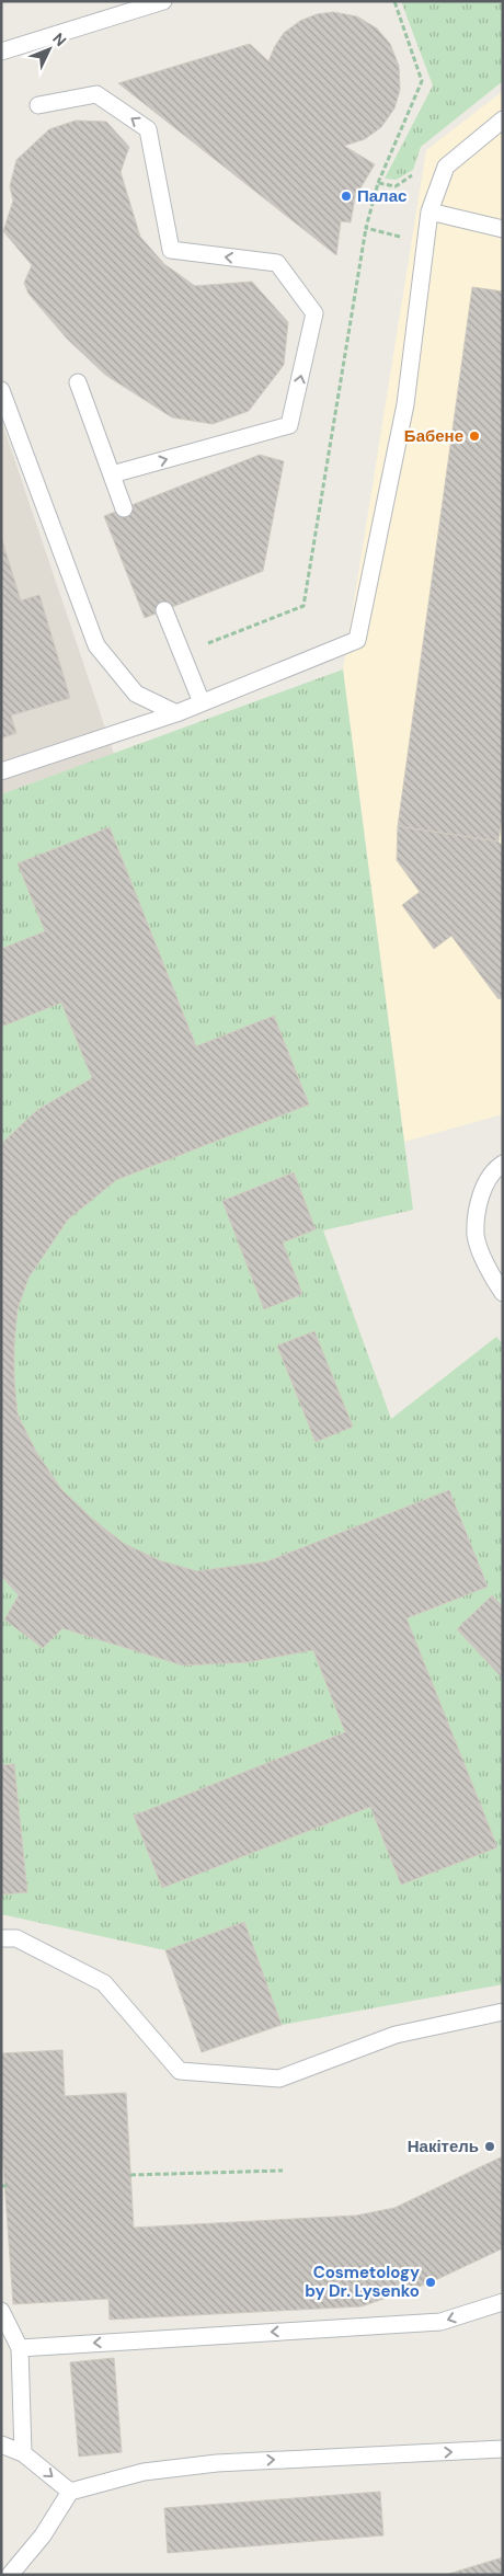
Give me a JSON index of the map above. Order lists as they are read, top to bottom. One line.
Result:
{"places":["Палас","Бабене","Накітель","Cosmetology by Dr. Lysenko"],"north":"top right"}
